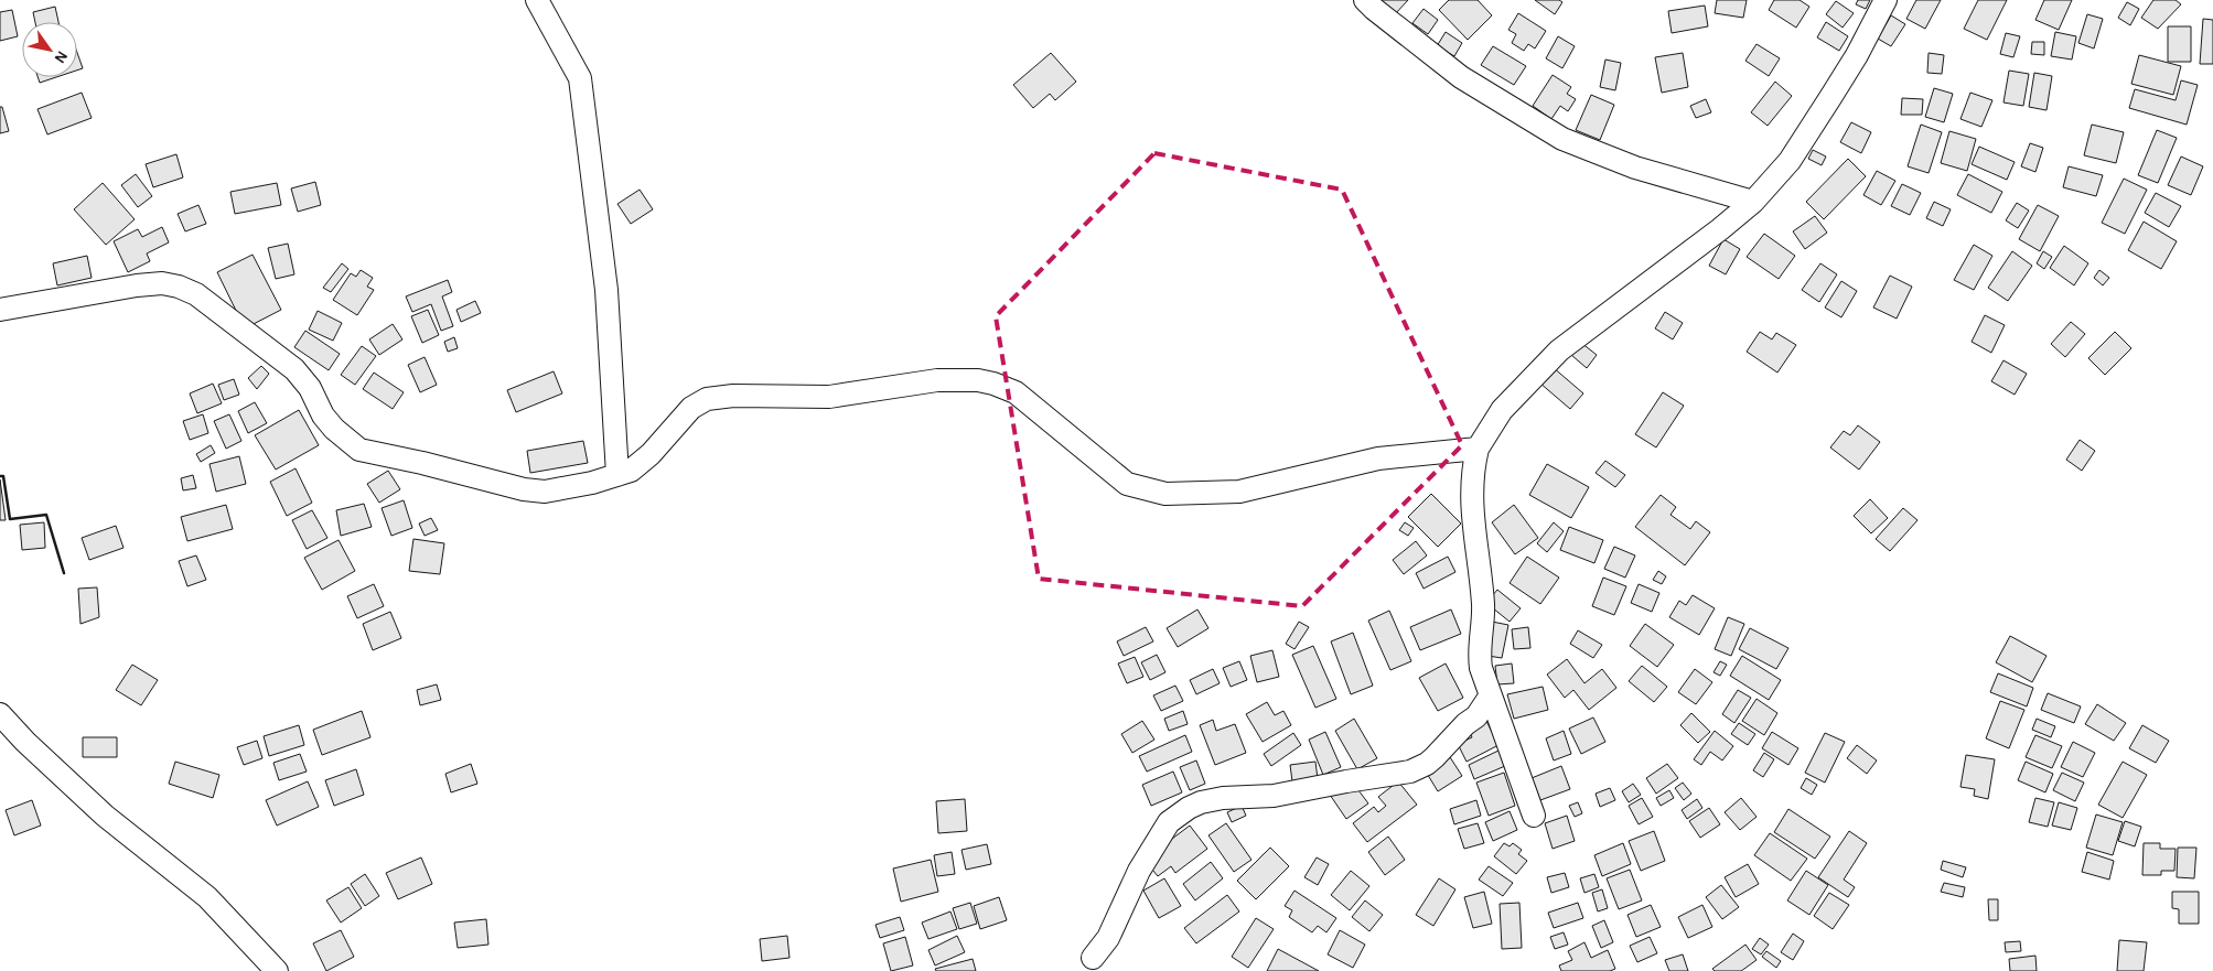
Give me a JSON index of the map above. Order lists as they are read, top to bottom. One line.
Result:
{"north":"bottom right"}
